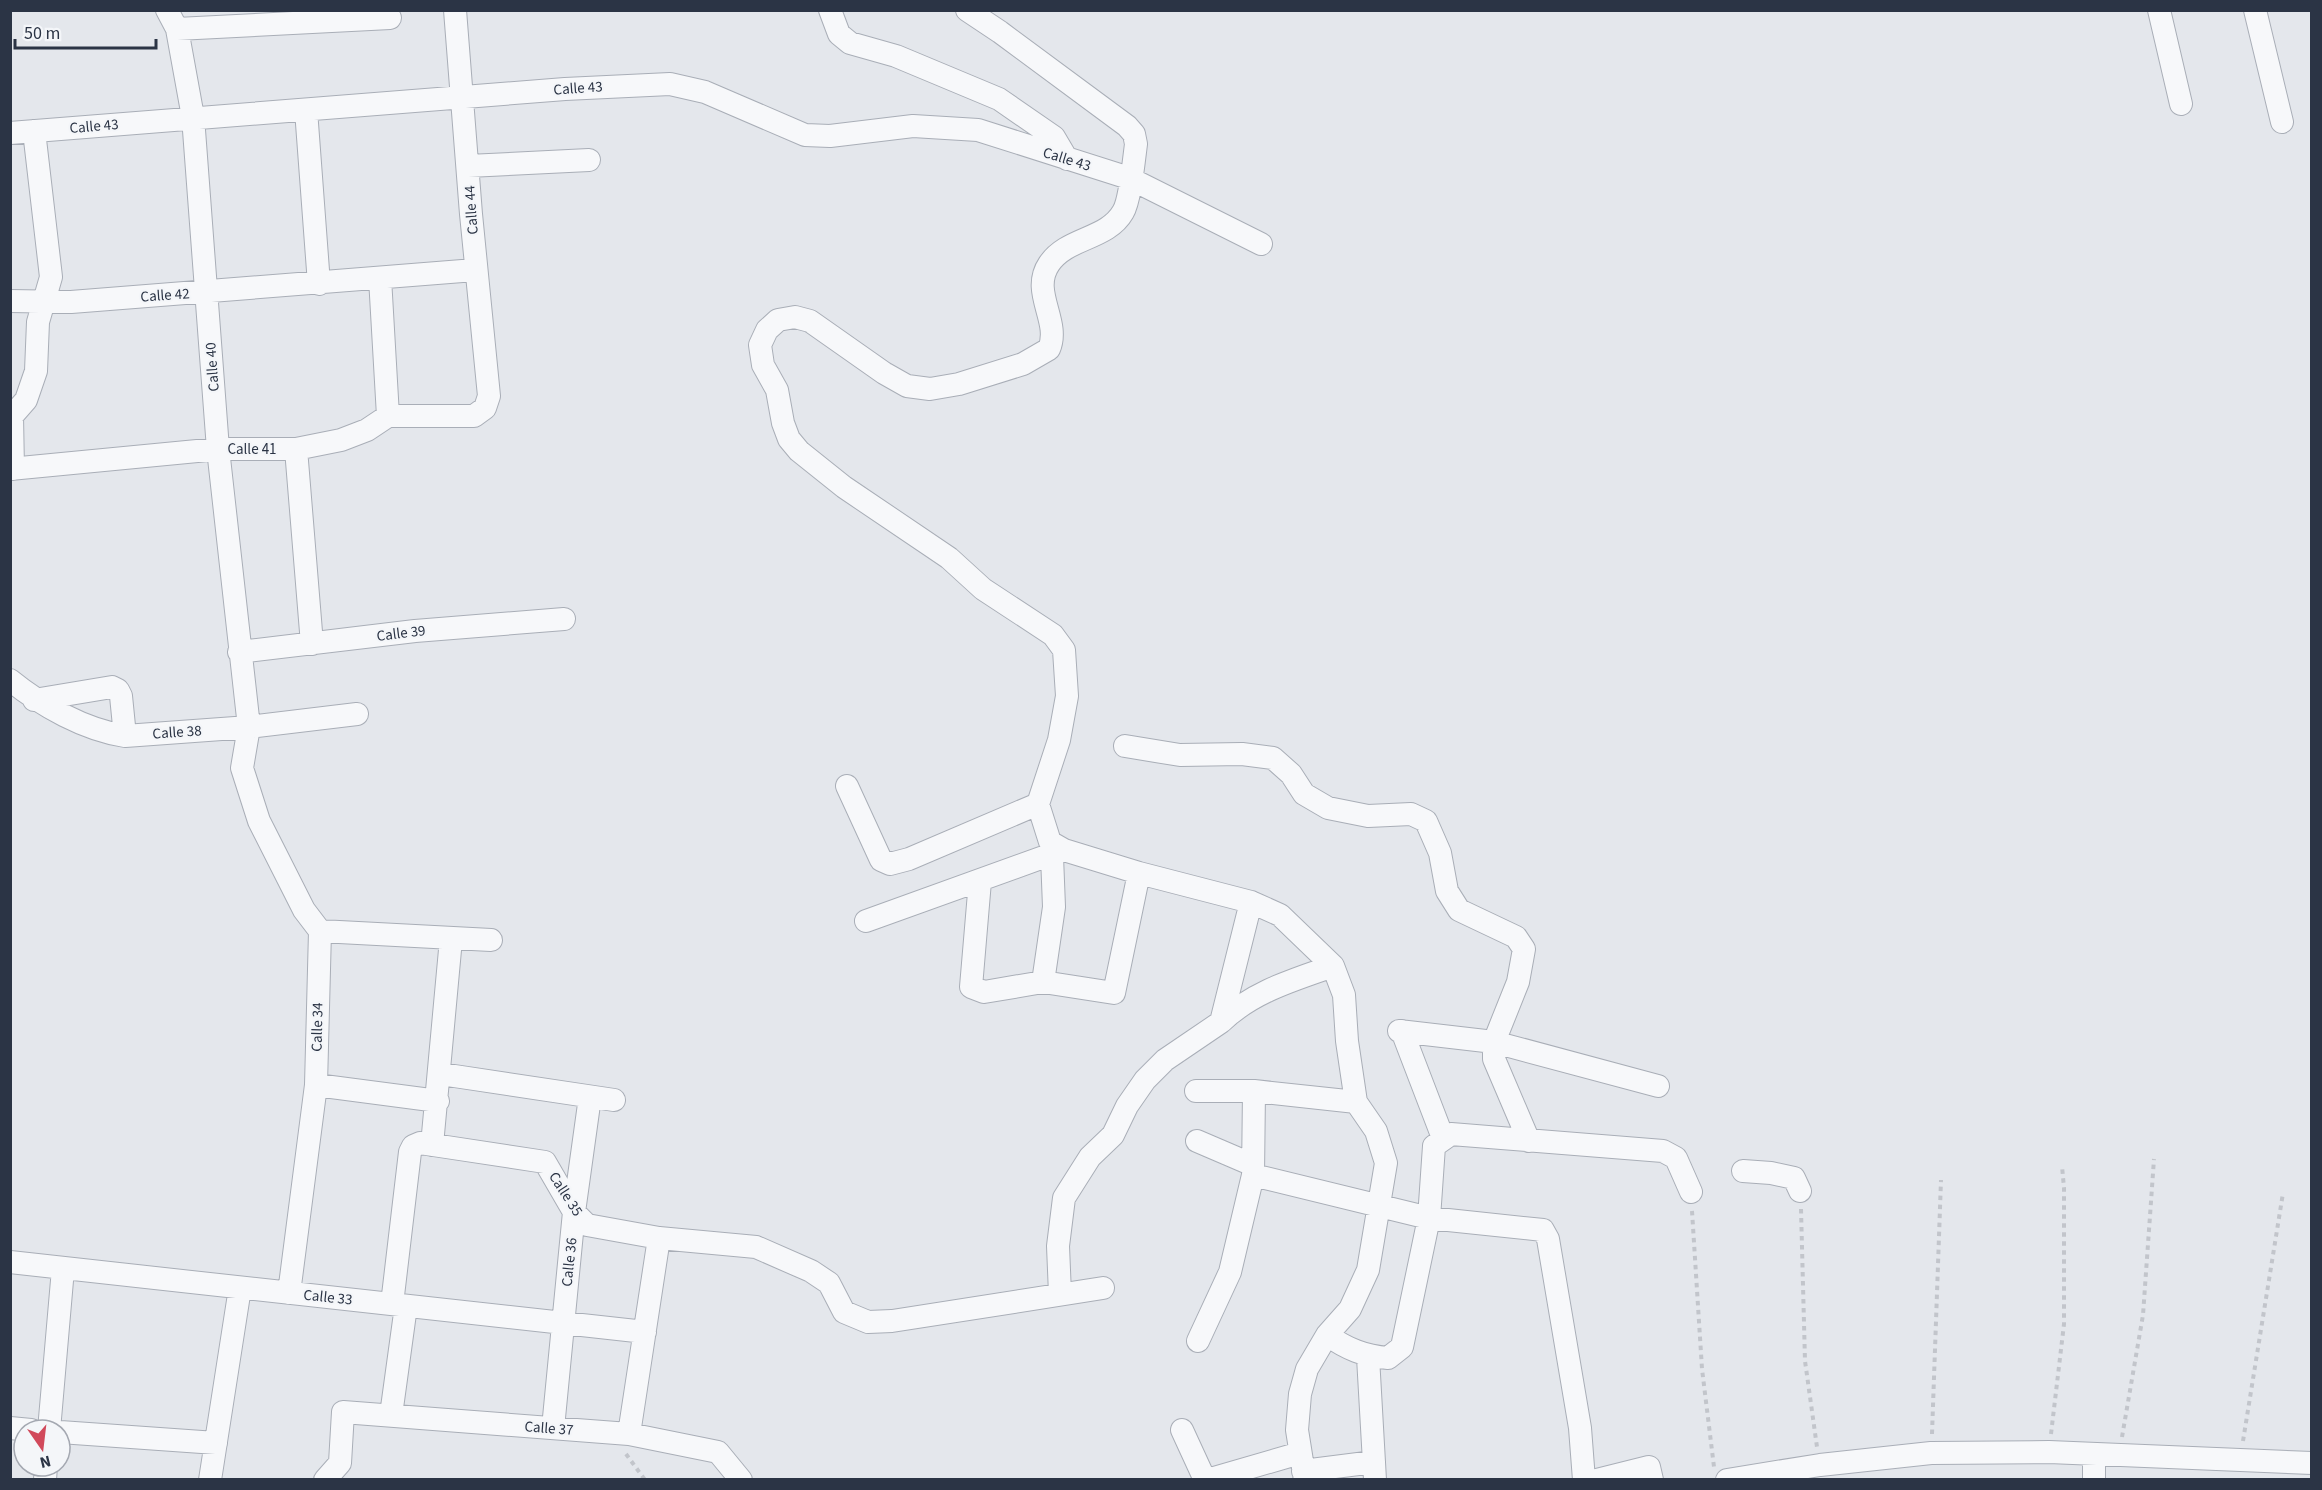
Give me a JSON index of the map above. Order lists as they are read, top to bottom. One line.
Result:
{"streets":{"street":["Calle 43","Calle 44","Calle 42","Calle 40","Calle 41","Calle 39","Calle 38","Calle 34","Calle 35","Calle 36","Calle 33","Calle 37"]},"crossings":[["Calle 43","Calle 44"],["Calle 43","Calle 40"],["Calle 44","Calle 42"],["Calle 44","Calle 41"],["Calle 42","Calle 40"],["Calle 40","Calle 41"],["Calle 40","Calle 39"],["Calle 40","Calle 38"],["Calle 40","Calle 34"],["Calle 34","Calle 33"],["Calle 35","Calle 36"],["Calle 36","Calle 33"],["Calle 36","Calle 37"]],"scale_bar":"50 m","north":"bottom"}
